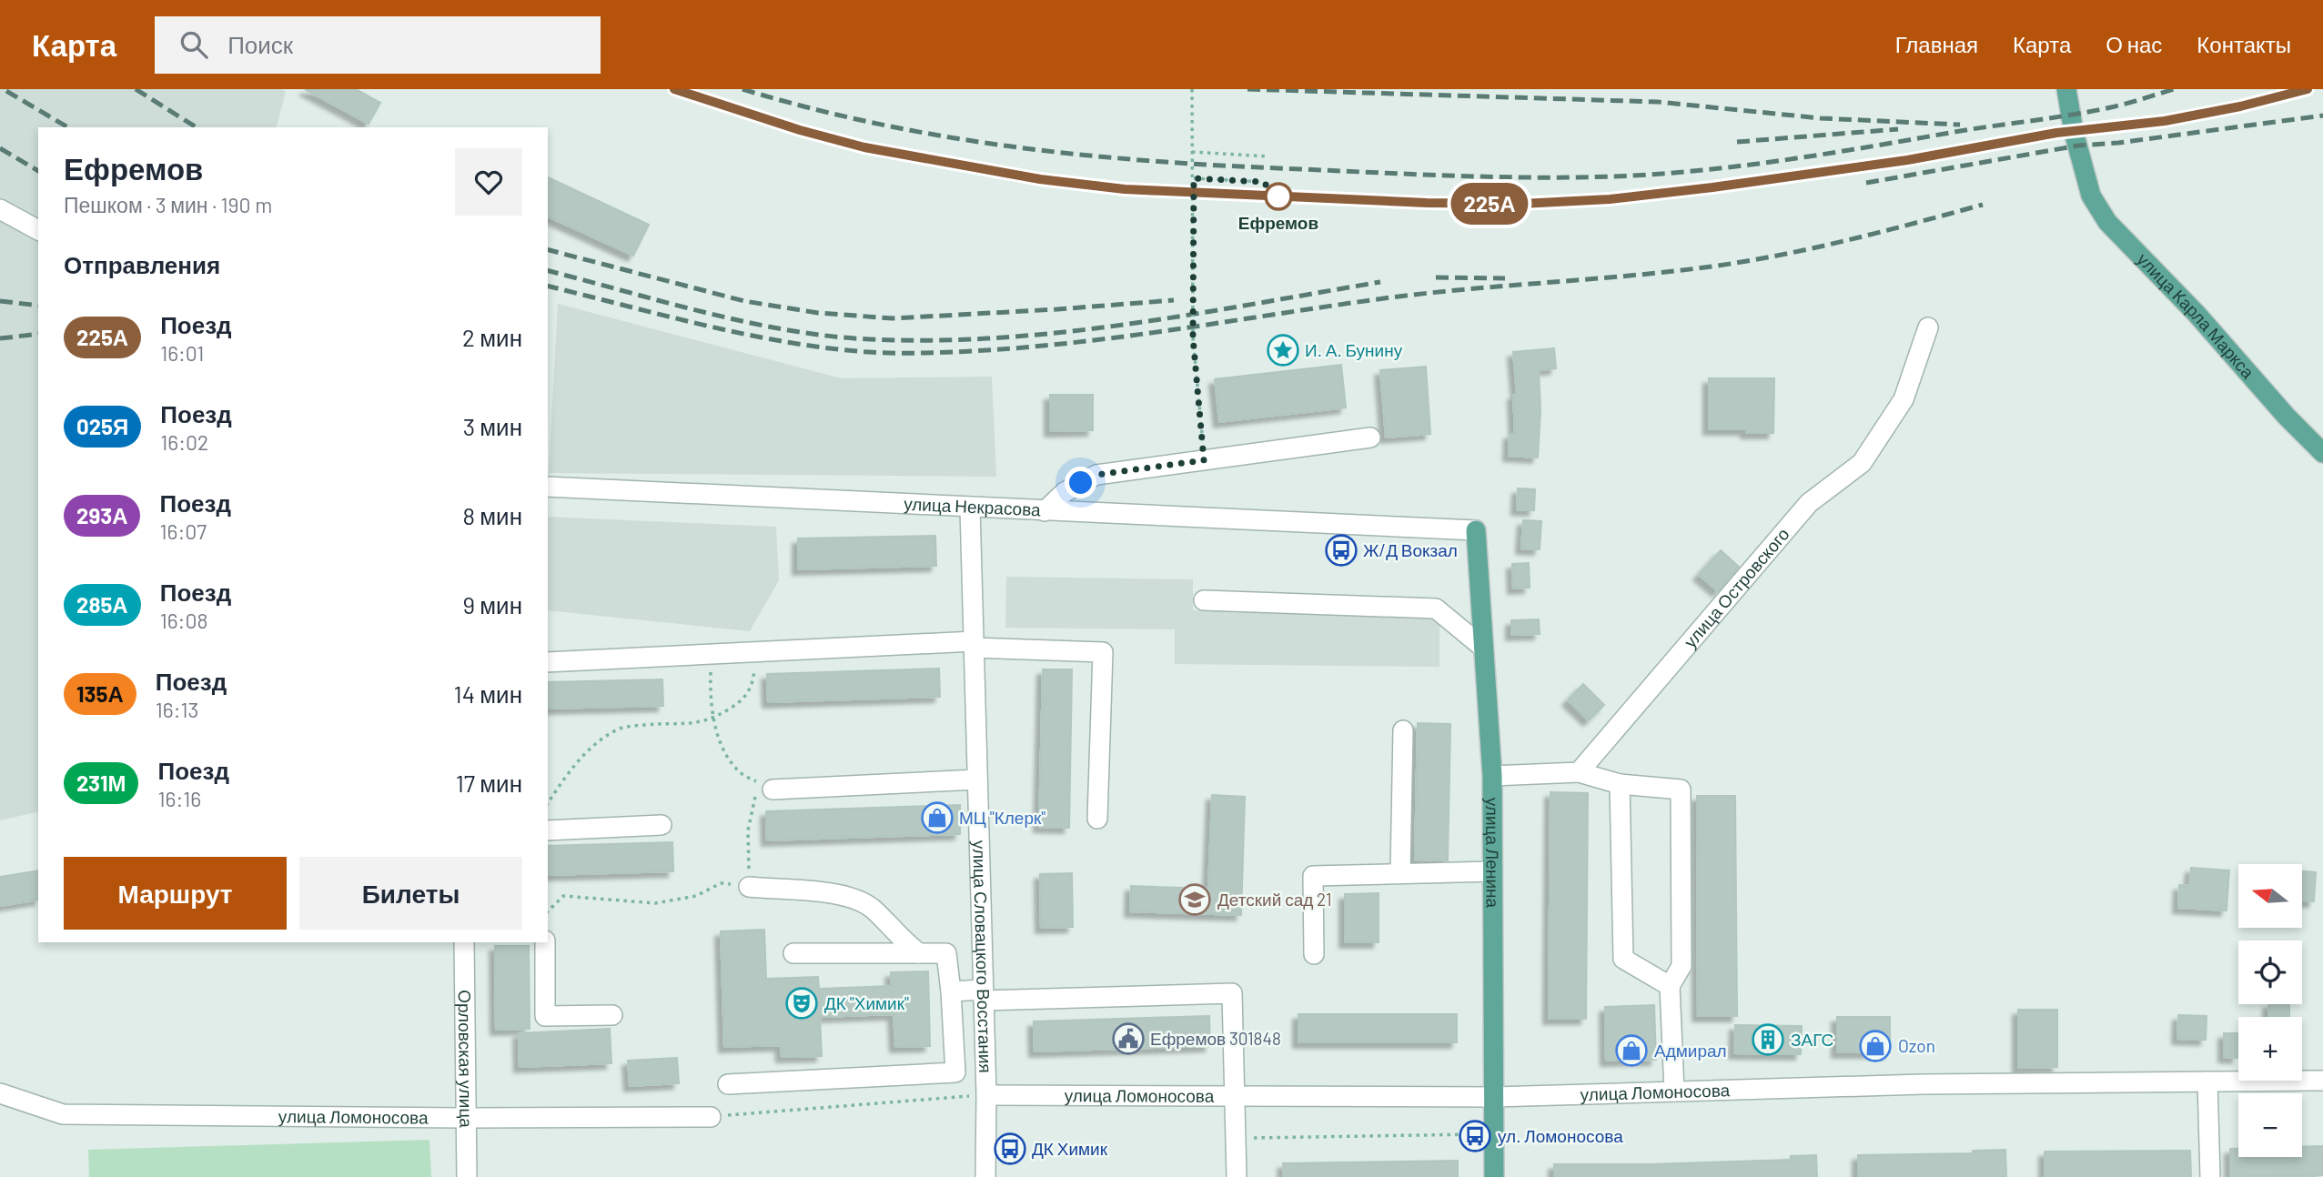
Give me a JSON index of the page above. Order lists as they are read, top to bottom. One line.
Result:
{"streets":{"main road":["улица Карла Маркса","улица Ленина"],"street":["улица Некрасова","улица Островского","улица Словацкого Восстания","Орловская улица","улица Ломоносова"]},"crossings":[["улица Некрасова","улица Ленина"],["улица Некрасова","улица Словацкого Восстания"],["улица Ленина","улица Ломоносова"],["улица Словацкого Восстания","улица Ломоносова"],["Орловская улица","улица Ломоносова"]],"places":{"other":["Ефремов"],"place":["И. А. Бунину"],"bus stop":["Ж/Д Вокзал","ул. Ломоносова","ДК Химик"],"shop":["МЦ \"Клерк\"","Ozon","Адмирал"],"school or university":["Детский сад 21"],"theatre":["ДК \"Химик\""],"public building":["Ефремов 301848"],"building":["ЗАГС"]},"north":"left","page":{"header":"Карта","search":"Поиск","nav":["Главная","Карта","О нас","Контакты"],"on_map":"225А","heading":[["Ефремов","Пешком · 3 мин · 190 m"],"Отправления"],"list":[{"mark":"225А","name":"Поезд","note":"16:01","value":"2 мин"},{"mark":"025Я","name":"Поезд","note":"16:02","value":"3 мин"},{"mark":"293А","name":"Поезд","note":"16:07","value":"8 мин"},{"mark":"285А","name":"Поезд","note":"16:08","value":"9 мин"},{"mark":"135А","name":"Поезд","note":"16:13","value":"14 мин"},{"mark":"231М","name":"Поезд","note":"16:16","value":"17 мин"}],"buttons":["Маршрут","Билеты"],"map_buttons":["+","−"]}}
